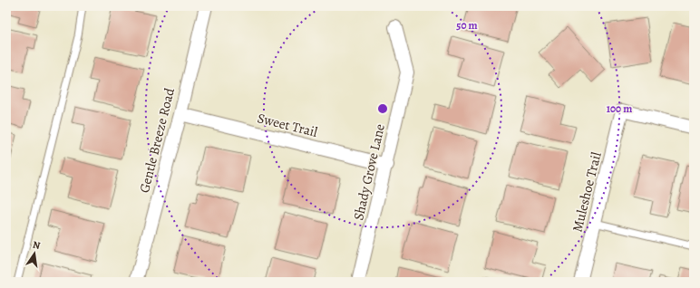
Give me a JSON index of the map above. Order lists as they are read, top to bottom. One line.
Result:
{"streets":{"street":["Sweet Trail","Gentle Breeze Road","Shady Grove Lane","Muleshoe Trail"]},"crossings":[["Sweet Trail","Gentle Breeze Road"],["Sweet Trail","Shady Grove Lane"]],"north":"top","rings":["50 m","100 m"]}
